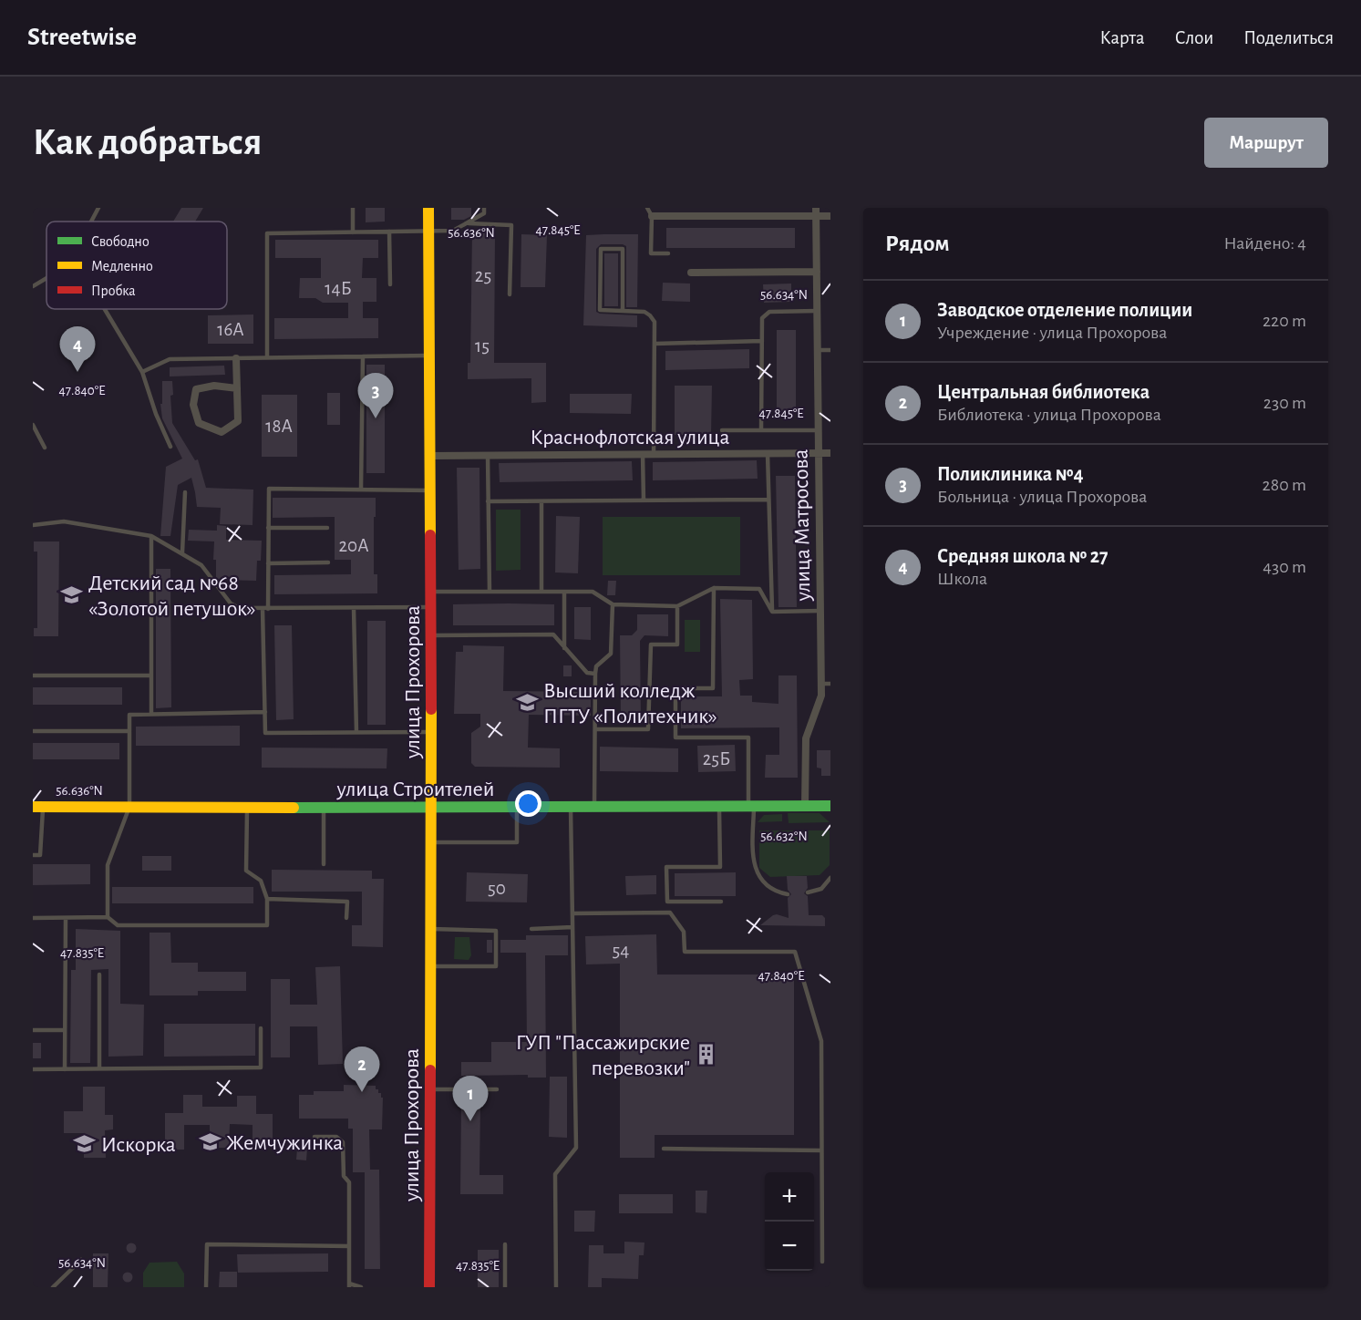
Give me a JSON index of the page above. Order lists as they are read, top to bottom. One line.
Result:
{"streets":{"street":["Краснофлотская улица","улица Матросова","улица Прохорова","улица Строителей"]},"crossings":[["Краснофлотская улица","улица Матросова"],["Краснофлотская улица","улица Прохорова"],["улица Матросова","улица Строителей"],["улица Прохорова","улица Строителей"]],"places":{"school or university":["Детский сад №68 «Золотой петушок»","Высший колледж ПГТУ «Политехник»","Жемчужинка","Искорка"],"building":["ГУП \"Пассажирские перевозки\""]},"house_numbers":["25","14Б","16А","15","18А","20А","25Б","50","54"],"legend":["Свободно","Медленно","Пробка"],"page":{"header":"Streetwise","nav":["Карта","Слои","Поделиться"],"buttons":"Маршрут","title":"Как добраться","heading":["Рядом","Найдено: 4"],"list":[{"mark":"1","name":"Заводское отделение полиции","note":"Учреждение · улица Прохорова","value":"220 m"},{"mark":"2","name":"Центральная библиотека","note":"Библиотека · улица Прохорова","value":"230 m"},{"mark":"3","name":"Поликлиника №4","note":"Больница · улица Прохорова","value":"280 m"},{"mark":"4","name":"Средняя школа № 27","note":"Школа","value":"430 m"}],"pins":["4","3","2","1"],"map_buttons":["+","−"]},"coordinates":["47.845°E","56.636°N","56.634°N","47.840°E","56.632°N","47.835°E"]}
